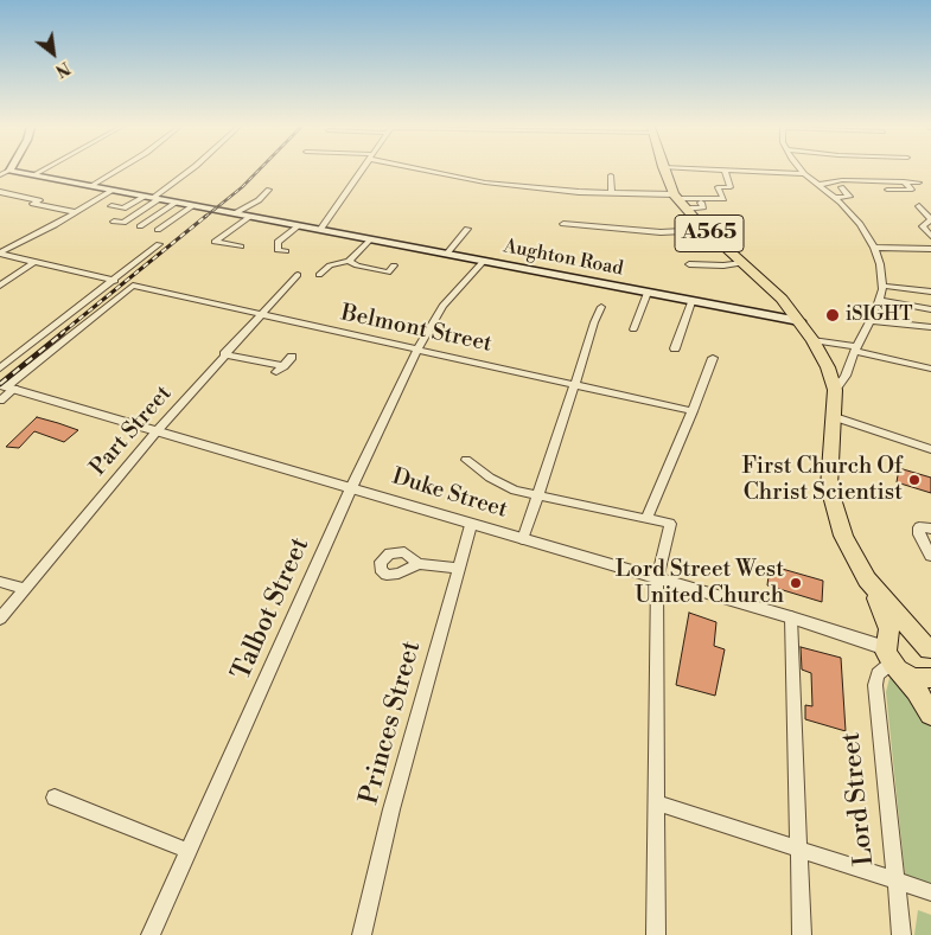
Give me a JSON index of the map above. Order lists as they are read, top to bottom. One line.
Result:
{"streets":{"highway":["A565"],"main road":["Aughton Road"],"street":["Belmont Street","Part Street","Duke Street","Talbot Street","Princes Street","Lord Street"]},"crossings":[["A565","Aughton Road"],["A565","Duke Street"],["A565","Lord Street"],["Aughton Road","Talbot Street"],["Belmont Street","Part Street"],["Belmont Street","Duke Street"],["Belmont Street","Talbot Street"],["Part Street","Duke Street"],["Duke Street","Talbot Street"],["Duke Street","Princes Street"],["Duke Street","Lord Street"]],"places":["iSIGHT","First Church Of Christ Scientist","Lord Street West United Church"],"north":"bottom right"}
